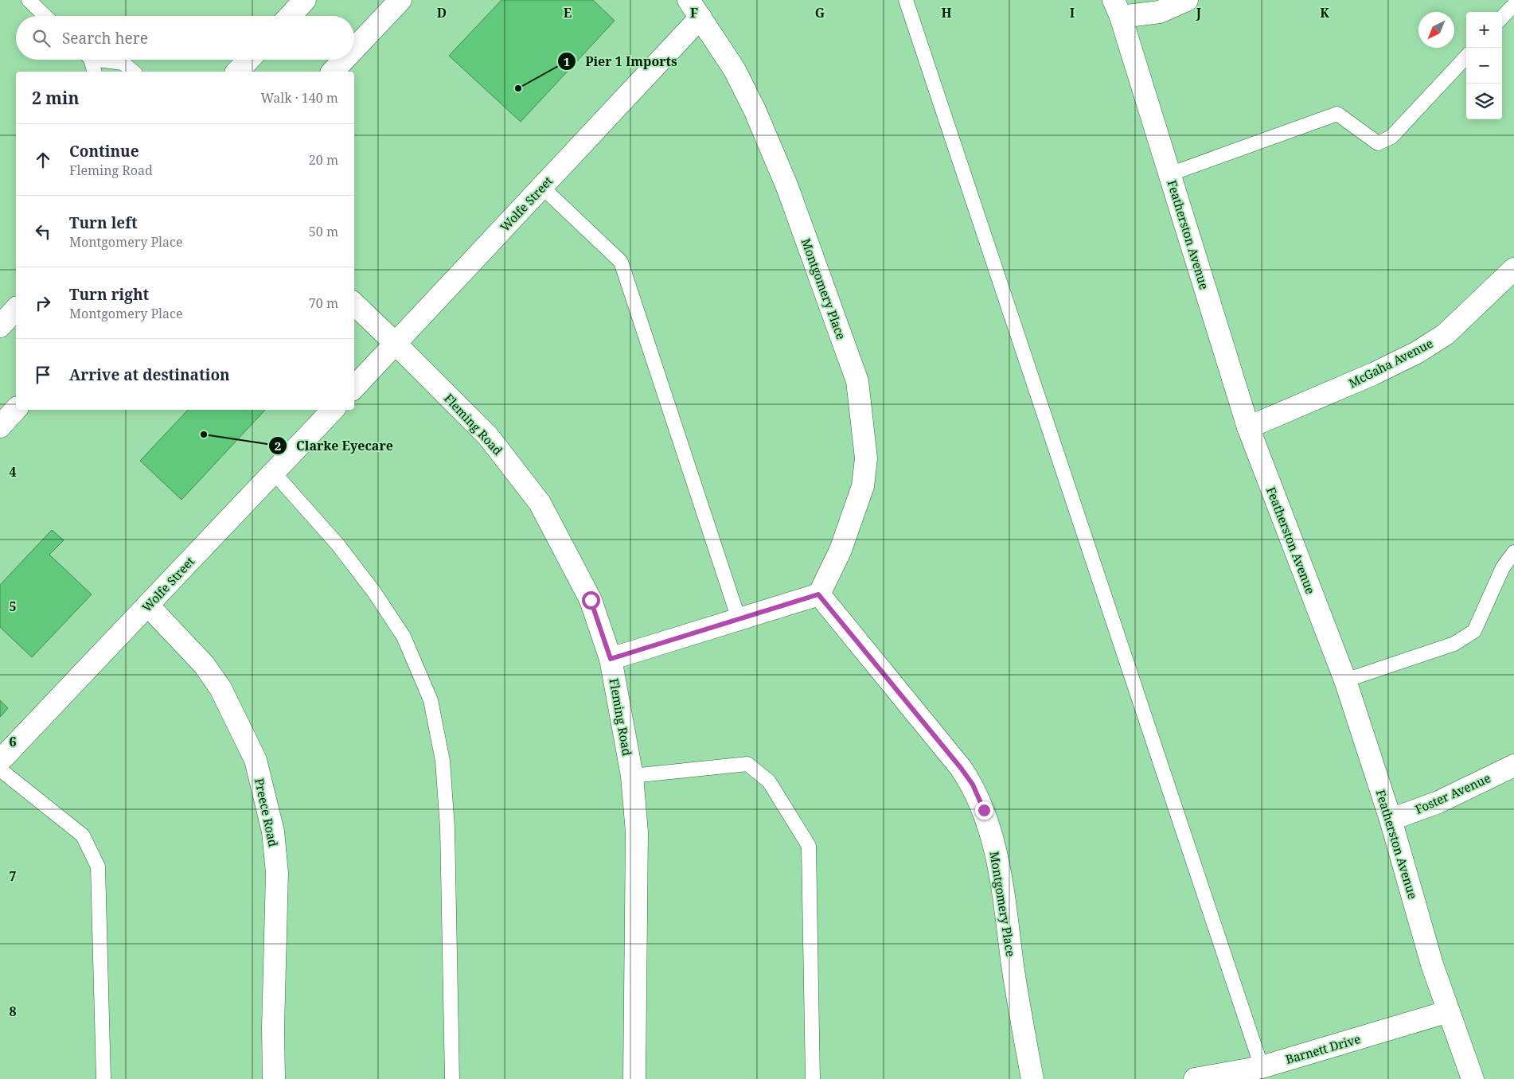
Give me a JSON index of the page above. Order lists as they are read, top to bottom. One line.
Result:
{"streets":{"street":["Wolfe Street","Featherston Avenue","Montgomery Place","McGaha Avenue","Fleming Road","Foster Avenue","Preece Road","Barnett Drive"]},"crossings":[["Wolfe Street","Montgomery Place"],["Wolfe Street","Fleming Road"],["Wolfe Street","Preece Road"],["Featherston Avenue","McGaha Avenue"],["Featherston Avenue","Foster Avenue"],["Featherston Avenue","Barnett Drive"]],"places":["Pier 1 Imports","Clarke Eyecare"],"north":"bottom left","page":{"map_buttons":["+","−"],"search":"Search here","heading":["2 min","Walk · 140 m"],"list":[["Continue","Fleming Road","20 m"],["Turn left","Montgomery Place","50 m"],["Turn right","Montgomery Place","70 m"],"Arrive at destination"]},"grid":{"columns":["D","E","F","G","H","I","J","K"],"rows":["4","5","6","7","8"]}}
